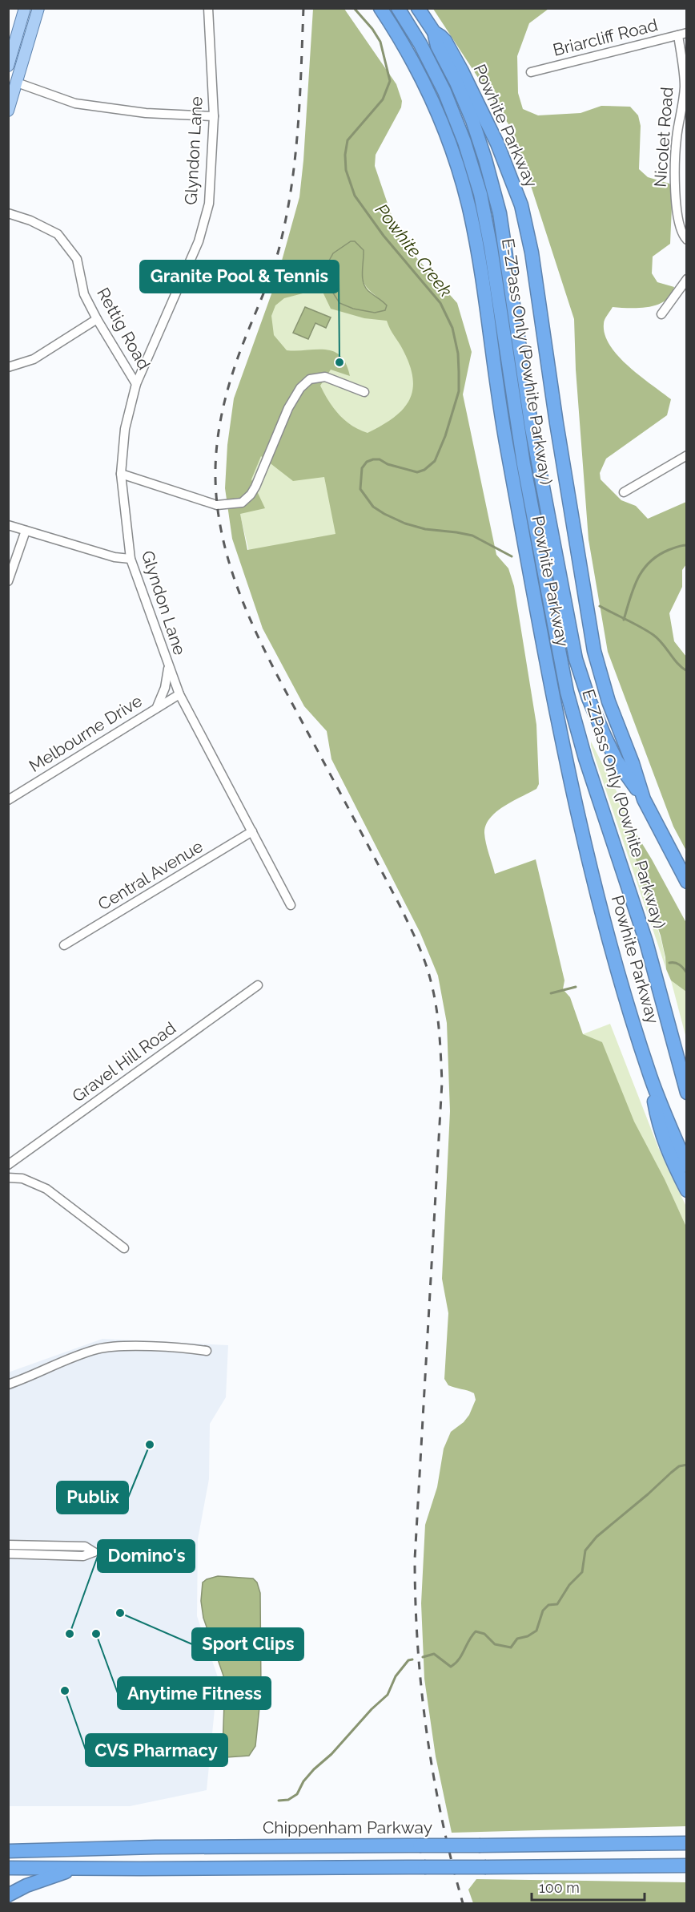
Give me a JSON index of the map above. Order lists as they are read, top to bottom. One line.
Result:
{"streets":{"highway":["Powhite Parkway","E-ZPass Only (Powhite Parkway)","Chippenham Parkway"],"street":["Briarcliff Road","Nicolet Road","Glyndon Lane","Rettig Road","Melbourne Drive","Central Avenue","Gravel Hill Road"]},"crossings":[["Briarcliff Road","Nicolet Road"],["Powhite Parkway","E-ZPass Only (Powhite Parkway)"],["Glyndon Lane","Rettig Road"],["Glyndon Lane","Melbourne Drive"],["Glyndon Lane","Central Avenue"]],"water":["Powhite Creek"],"places":["Granite Pool & Tennis","Publix","Sport Clips","Domino's","Anytime Fitness","CVS Pharmacy"],"scale_bar":"100 m"}
